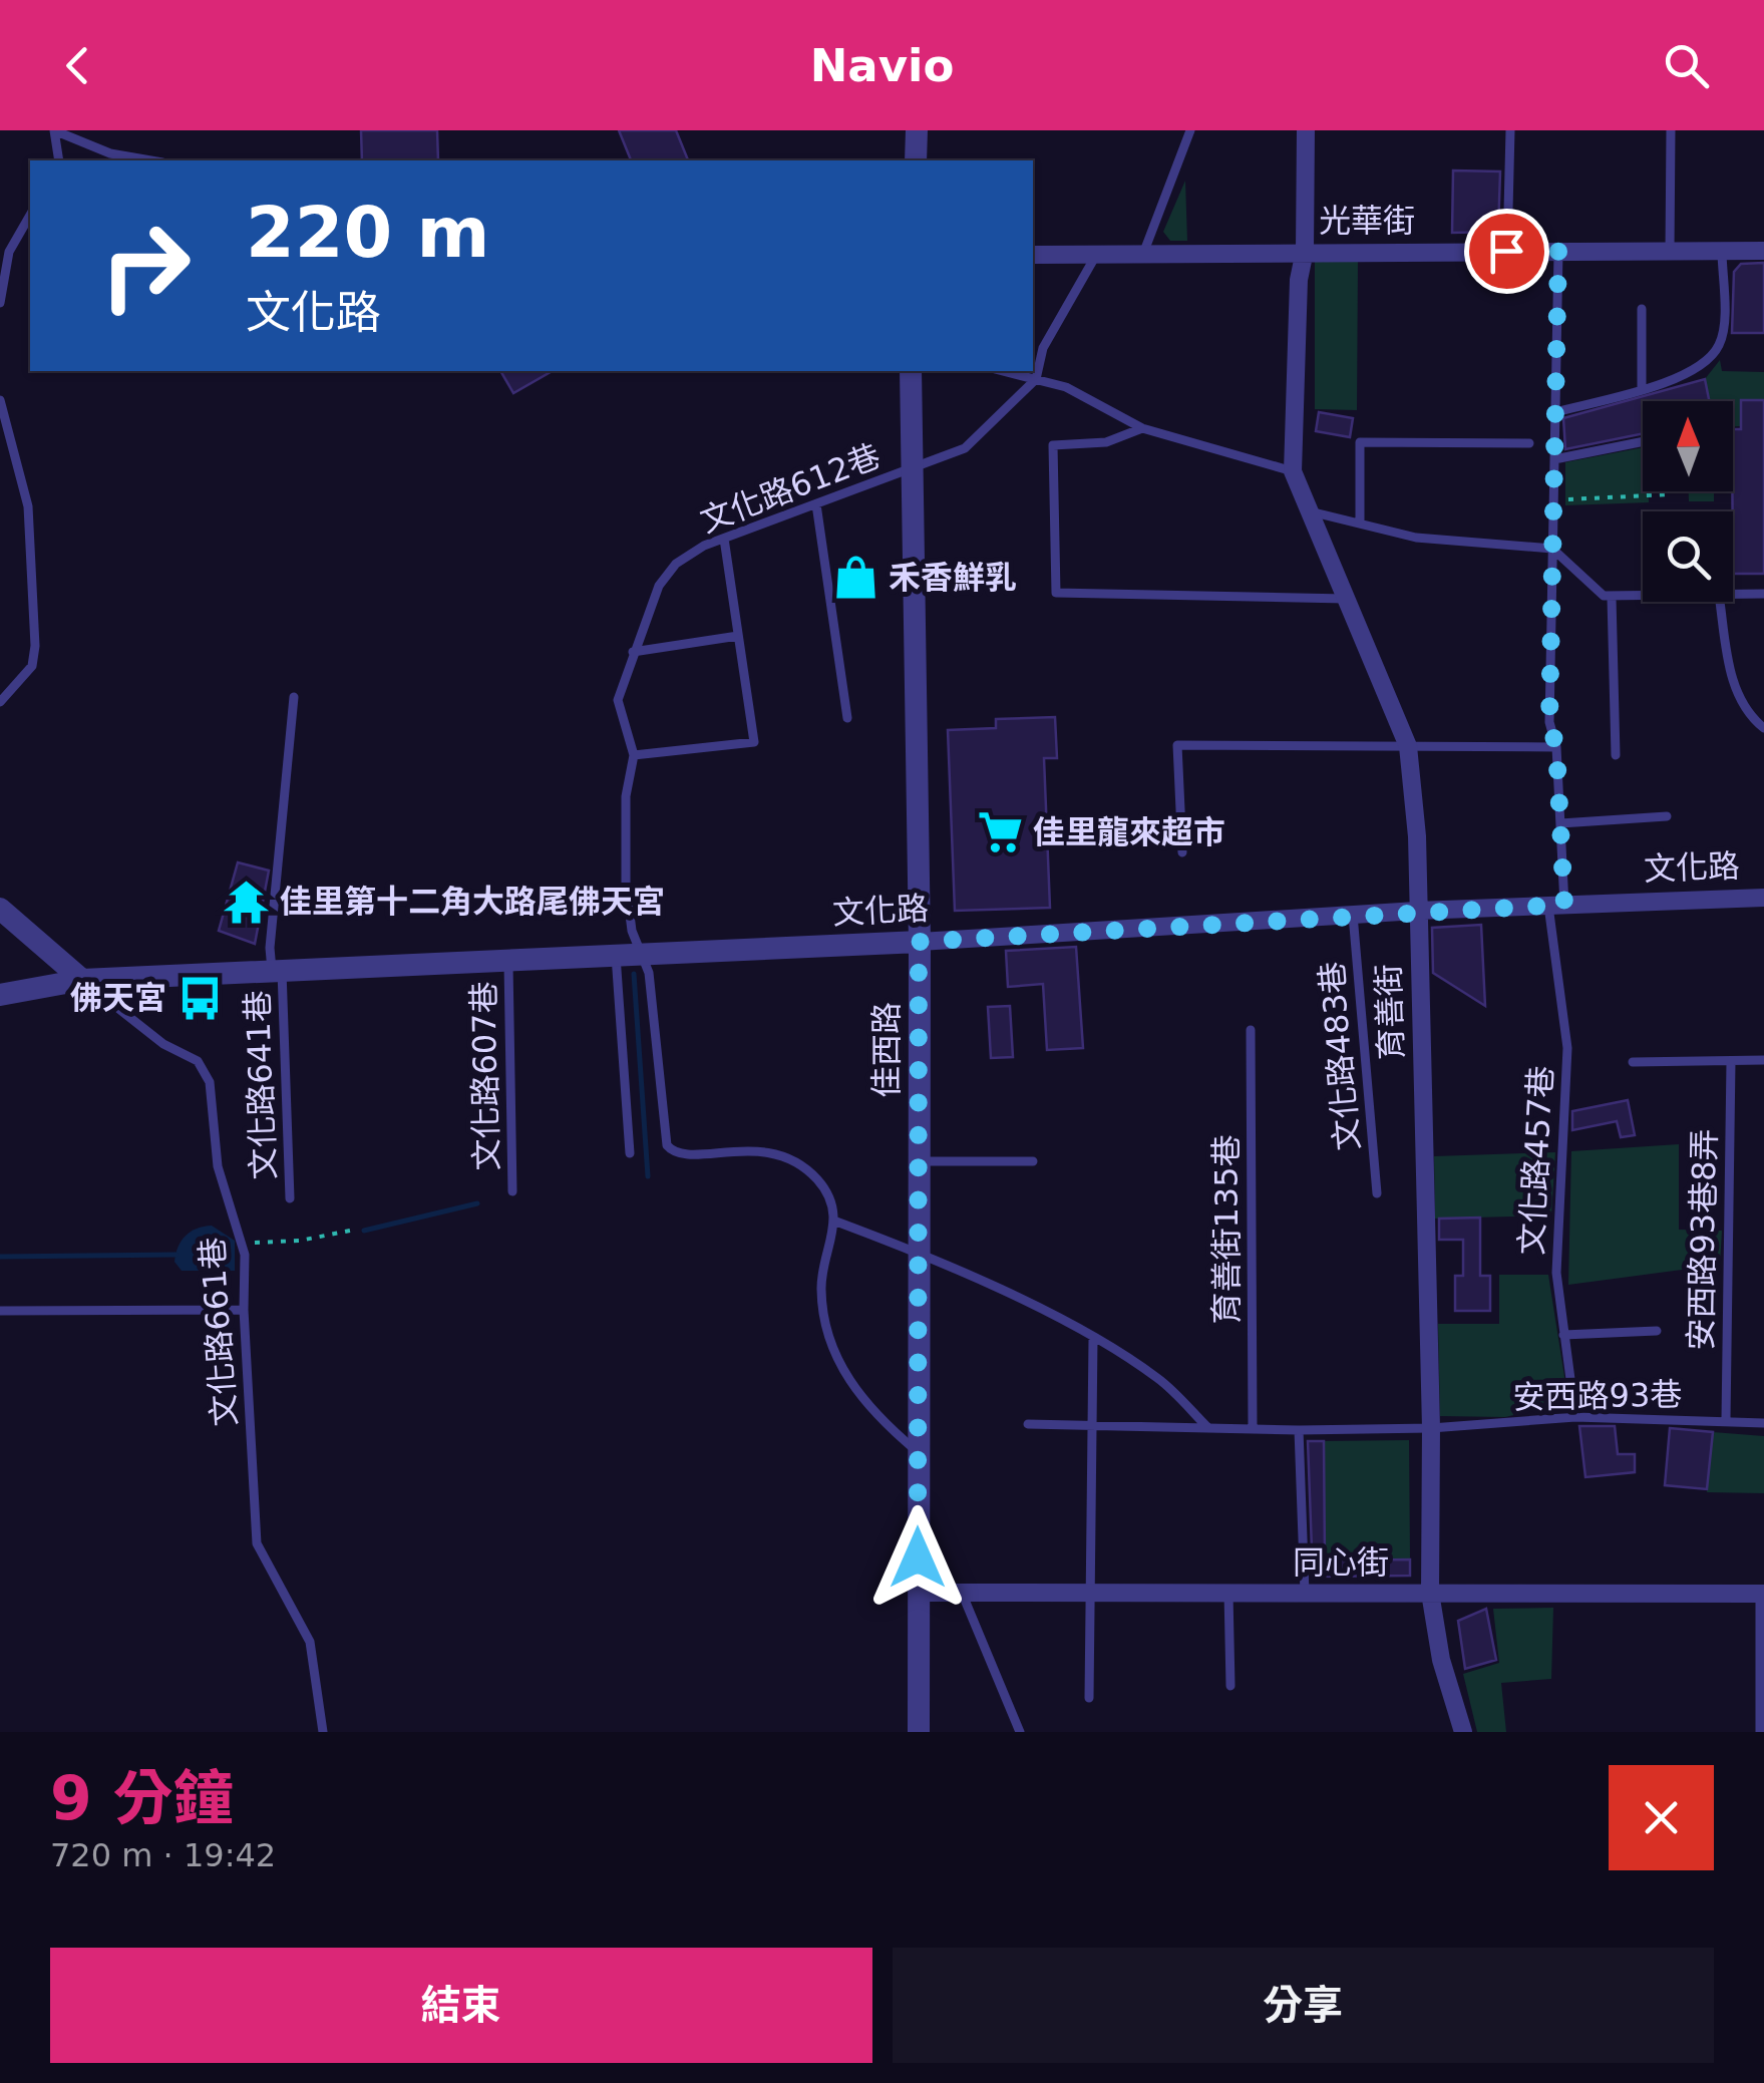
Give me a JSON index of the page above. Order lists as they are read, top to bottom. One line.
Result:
{"streets":{"street":["光華街","文化路","育善街","佳西路","同心街"],"lane":["文化路612巷","文化路483巷","文化路607巷","文化路641巷","文化路457巷","育善街135巷","安西路93巷8弄","文化路661巷","安西路93巷"]},"crossings":[["光華街","育善街"],["光華街","文化路457巷"],["文化路612巷","文化路"],["文化路612巷","佳西路"],["文化路","育善街"],["文化路","佳西路"],["文化路","文化路483巷"],["文化路","文化路607巷"],["文化路","文化路641巷"],["文化路","文化路457巷"],["文化路","文化路661巷"],["育善街","安西路93巷"],["育善街","同心街"],["佳西路","同心街"],["文化路457巷","安西路93巷"],["安西路93巷8弄","安西路93巷"]],"places":{"shop":["禾香鮮乳"],"supermarket":["佳里龍來超市"],"temple":["佳里第十二角大路尾佛天宮"],"bus stop":["佛天宮"]},"north":"top","page":{"header":"Navio","turn":["220 m","文化路"],"heading":["9 分鐘","720 m · 19:42"],"buttons":["結束","分享"]}}
